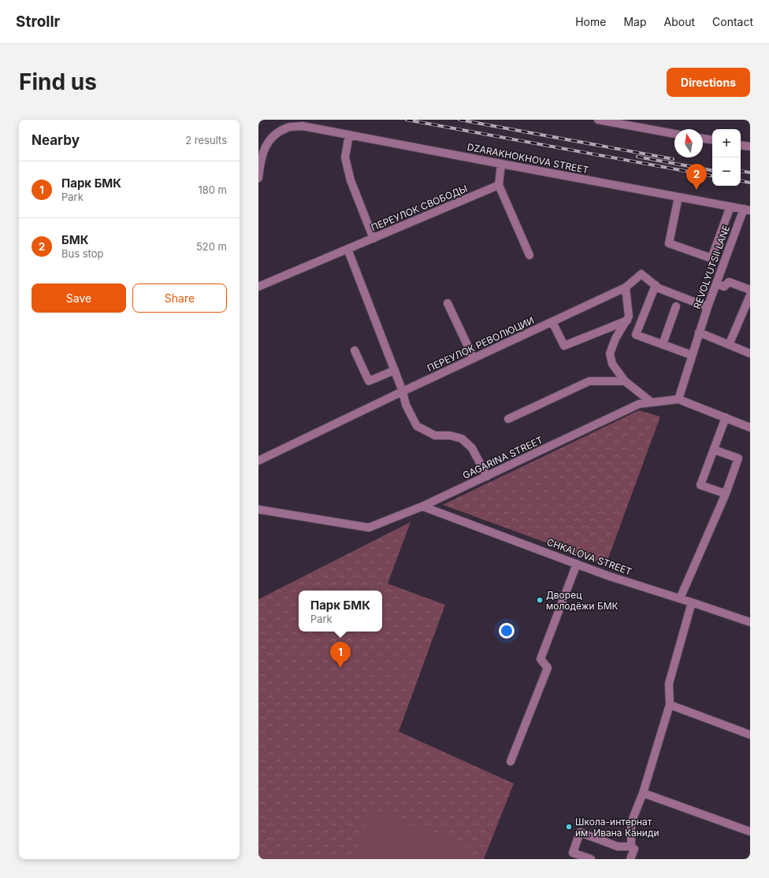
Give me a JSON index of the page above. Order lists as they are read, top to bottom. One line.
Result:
{"streets":{"street":["DZARAKHOKHOVA STREET","ПЕРЕУЛОК СВОБОДЫ","REVOLYUTSII LANE","ПЕРЕУЛОК РЕВОЛЮЦИИ","GAGARINA STREET","CHKALOVA STREET"]},"crossings":[["DZARAKHOKHOVA STREET","REVOLYUTSII LANE"],["REVOLYUTSII LANE","ПЕРЕУЛОК РЕВОЛЮЦИИ"],["REVOLYUTSII LANE","GAGARINA STREET"],["GAGARINA STREET","CHKALOVA STREET"]],"places":["Дворец молодёжи БМК","Школа-интернат им. Ивана Каниди"],"north":"top","page":{"header":"Strollr","nav":["Home","Map","About","Contact"],"buttons":["Directions",["Save","Share"]],"title":"Find us","heading":["Nearby","2 results"],"map_buttons":["+","−"],"list":[{"mark":"1","name":"Парк БМК","note":"Park","value":"180 m"},{"mark":"2","name":"БМК","note":"Bus stop","value":"520 m"}],"pins":["2","1"],"popup":["Парк БМК","Park"]}}
